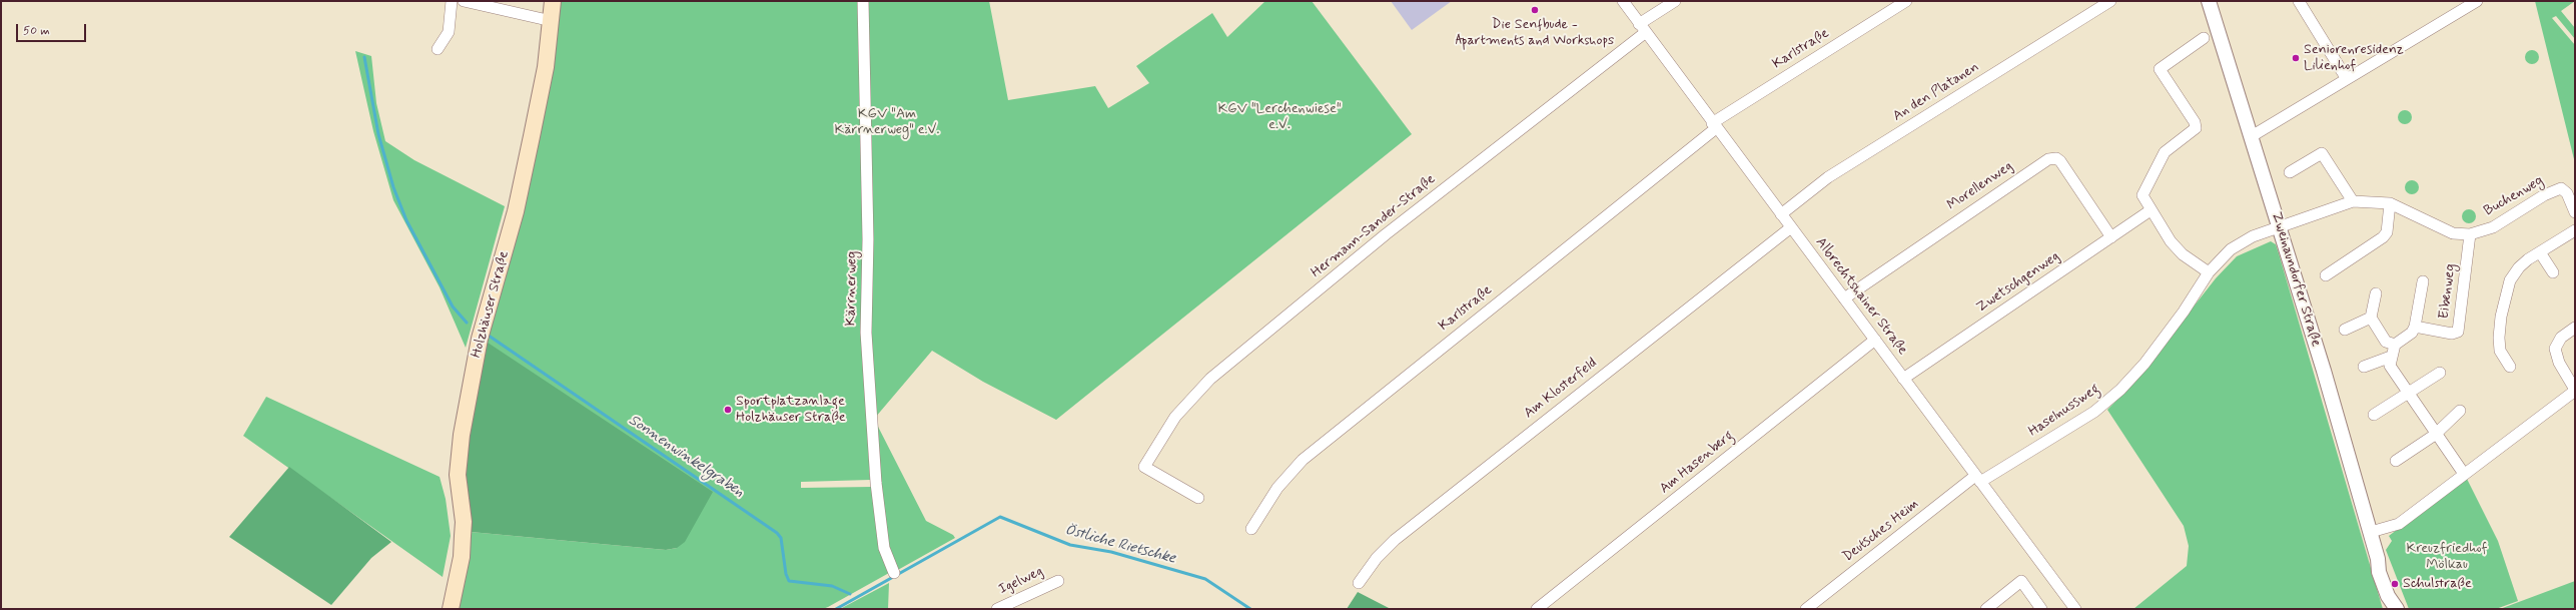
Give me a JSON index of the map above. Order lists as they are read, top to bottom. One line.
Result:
{"streets":{"main road":["Holzhäuser Straße"],"street":["Karlstraße","An den Platanen","Morellenweg","Buchenweg","Hermann-Sander-Straße","Zweinaundorfer Straße","Zwetschgenweg","Kärrnerweg","Eibenweg","Albrechtshainer Straße","Am Klosterfeld","Haselnussweg","Am Hasenberg","Deutsches Heim","Igelweg"]},"crossings":[["Karlstraße","Albrechtshainer Straße"],["An den Platanen","Albrechtshainer Straße"],["Morellenweg","Zwetschgenweg"],["Morellenweg","Albrechtshainer Straße"],["Buchenweg","Zweinaundorfer Straße"],["Buchenweg","Eibenweg"],["Buchenweg","Haselnussweg"],["Hermann-Sander-Straße","Albrechtshainer Straße"],["Zweinaundorfer Straße","Haselnussweg"],["Zwetschgenweg","Albrechtshainer Straße"],["Albrechtshainer Straße","Am Klosterfeld"],["Albrechtshainer Straße","Haselnussweg"],["Albrechtshainer Straße","Am Hasenberg"],["Albrechtshainer Straße","Deutsches Heim"],["Haselnussweg","Deutsches Heim"]],"water":["Sonnenwinkelgraben","Östliche Rietschke"],"parks":["KGV \"Lerchenwiese\" e.V.","KGV \"Am Kärrnerweg\" e.V.","Kreuzfriedhof Mölkau"],"places":["Die Senfbude - Apartments and Workshops","Seniorenresidenz Lilienhof","Sportplatzanlage Holzhäuser Straße","Schulstraße"],"scale_bar":"50 m"}
